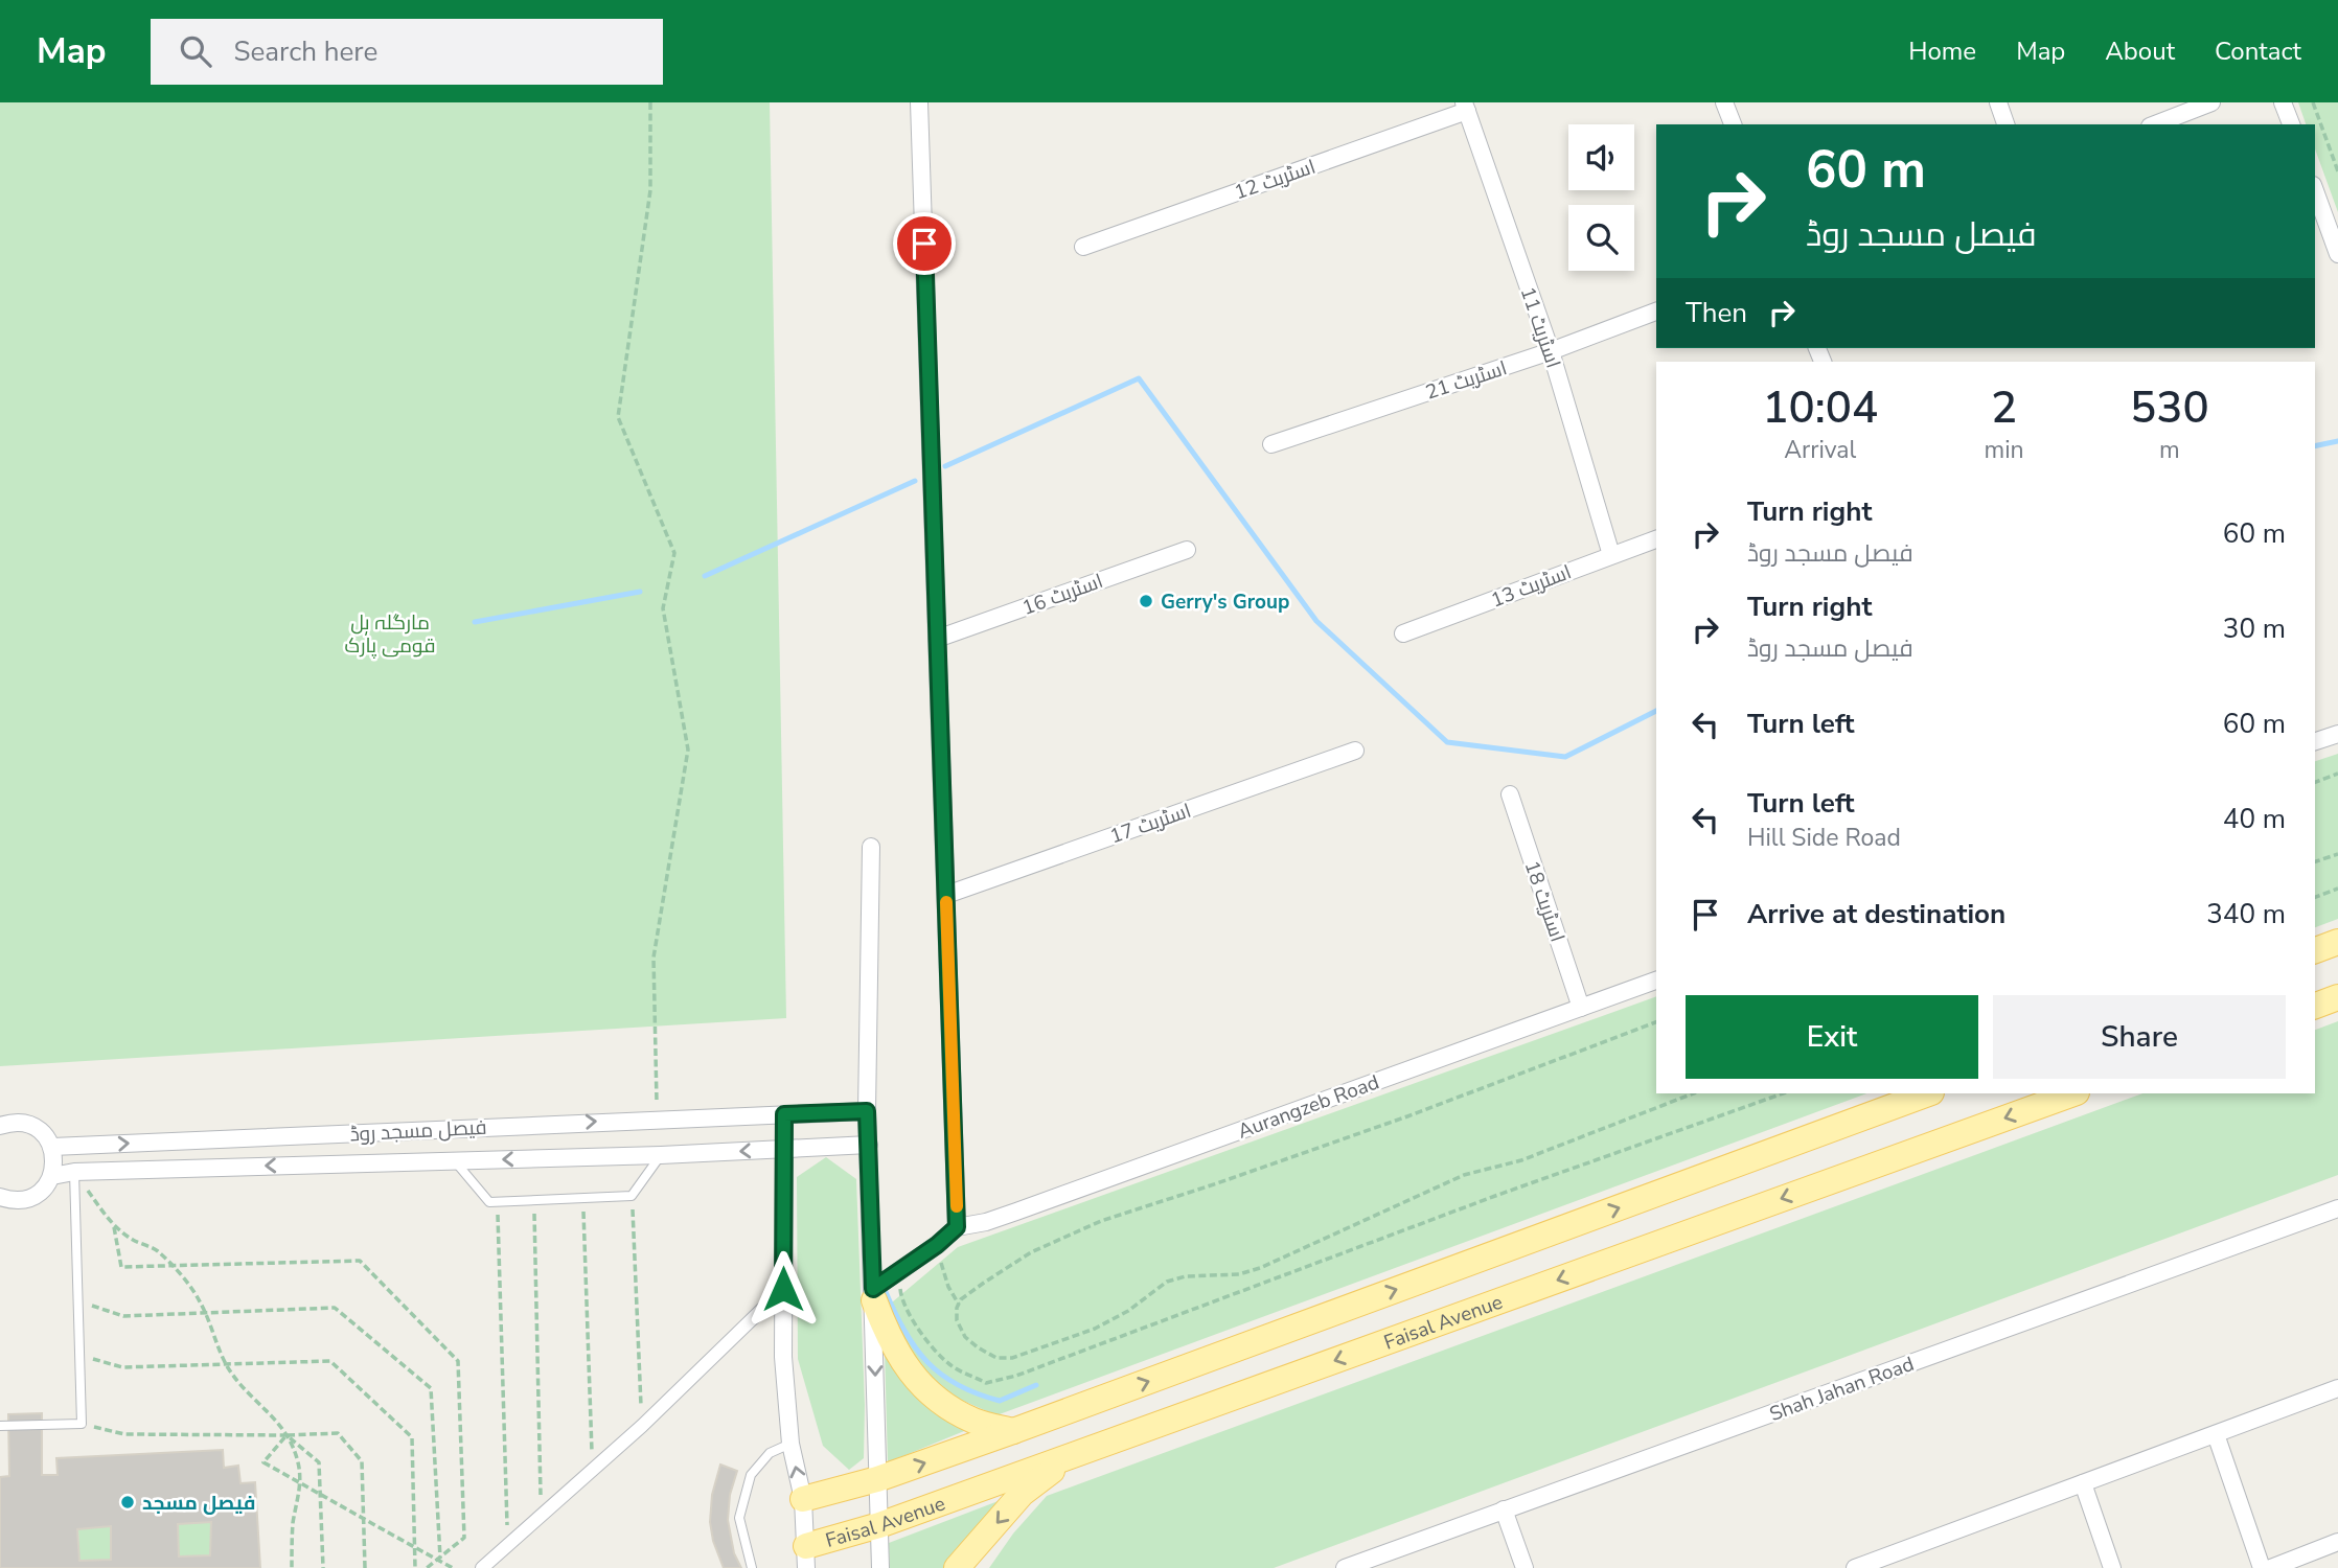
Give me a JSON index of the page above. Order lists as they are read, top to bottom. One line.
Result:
{"streets":{"main road":["Faisal Avenue"],"street":["اسٹریٹ 12","اسٹریٹ 11","اسٹریٹ 21","اسٹریٹ 13","اسٹریٹ 16","اسٹریٹ 17","اسٹریٹ 18","Aurangzeb Road","فیصل مسجد روڈ","Shah Jahan Road"]},"crossings":[["اسٹریٹ 12","اسٹریٹ 11"],["اسٹریٹ 11","اسٹریٹ 21"],["اسٹریٹ 11","اسٹریٹ 13"],["اسٹریٹ 18","Aurangzeb Road"]],"parks":["مارگلہ ہل قومی پارک"],"places":["Gerry's Group","فیصل مسجد"],"page":{"header":"Map","search":"Search here","nav":["Home","Map","About","Contact"],"turn":["60 m","فیصل مسجد روڈ"],"then":"Then","eta":["10:04","Arrival","2","min","530","m"],"list":[{"name":"Turn right","note":"فیصل مسجد روڈ","value":"60 m"},{"name":"Turn right","note":"فیصل مسجد روڈ","value":"30 m"},{"name":"Turn left","value":"60 m"},{"name":"Turn left","note":"Hill Side Road","value":"40 m"},{"name":"Arrive at destination","value":"340 m"}],"buttons":["Exit","Share"]}}
